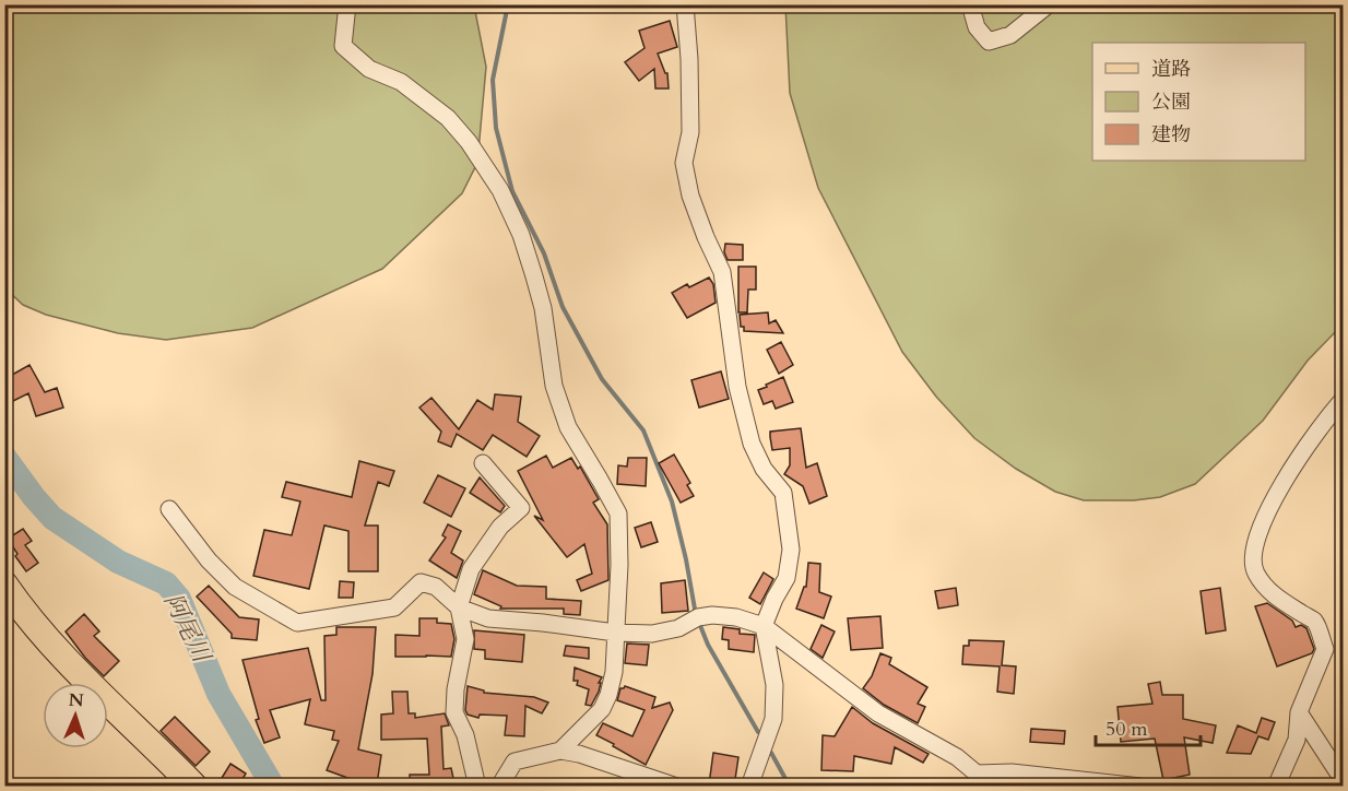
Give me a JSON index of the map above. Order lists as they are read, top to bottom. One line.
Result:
{"water":["阿尾川"],"legend":["道路","公園","建物"],"scale_bar":"50 m","north":"top"}
